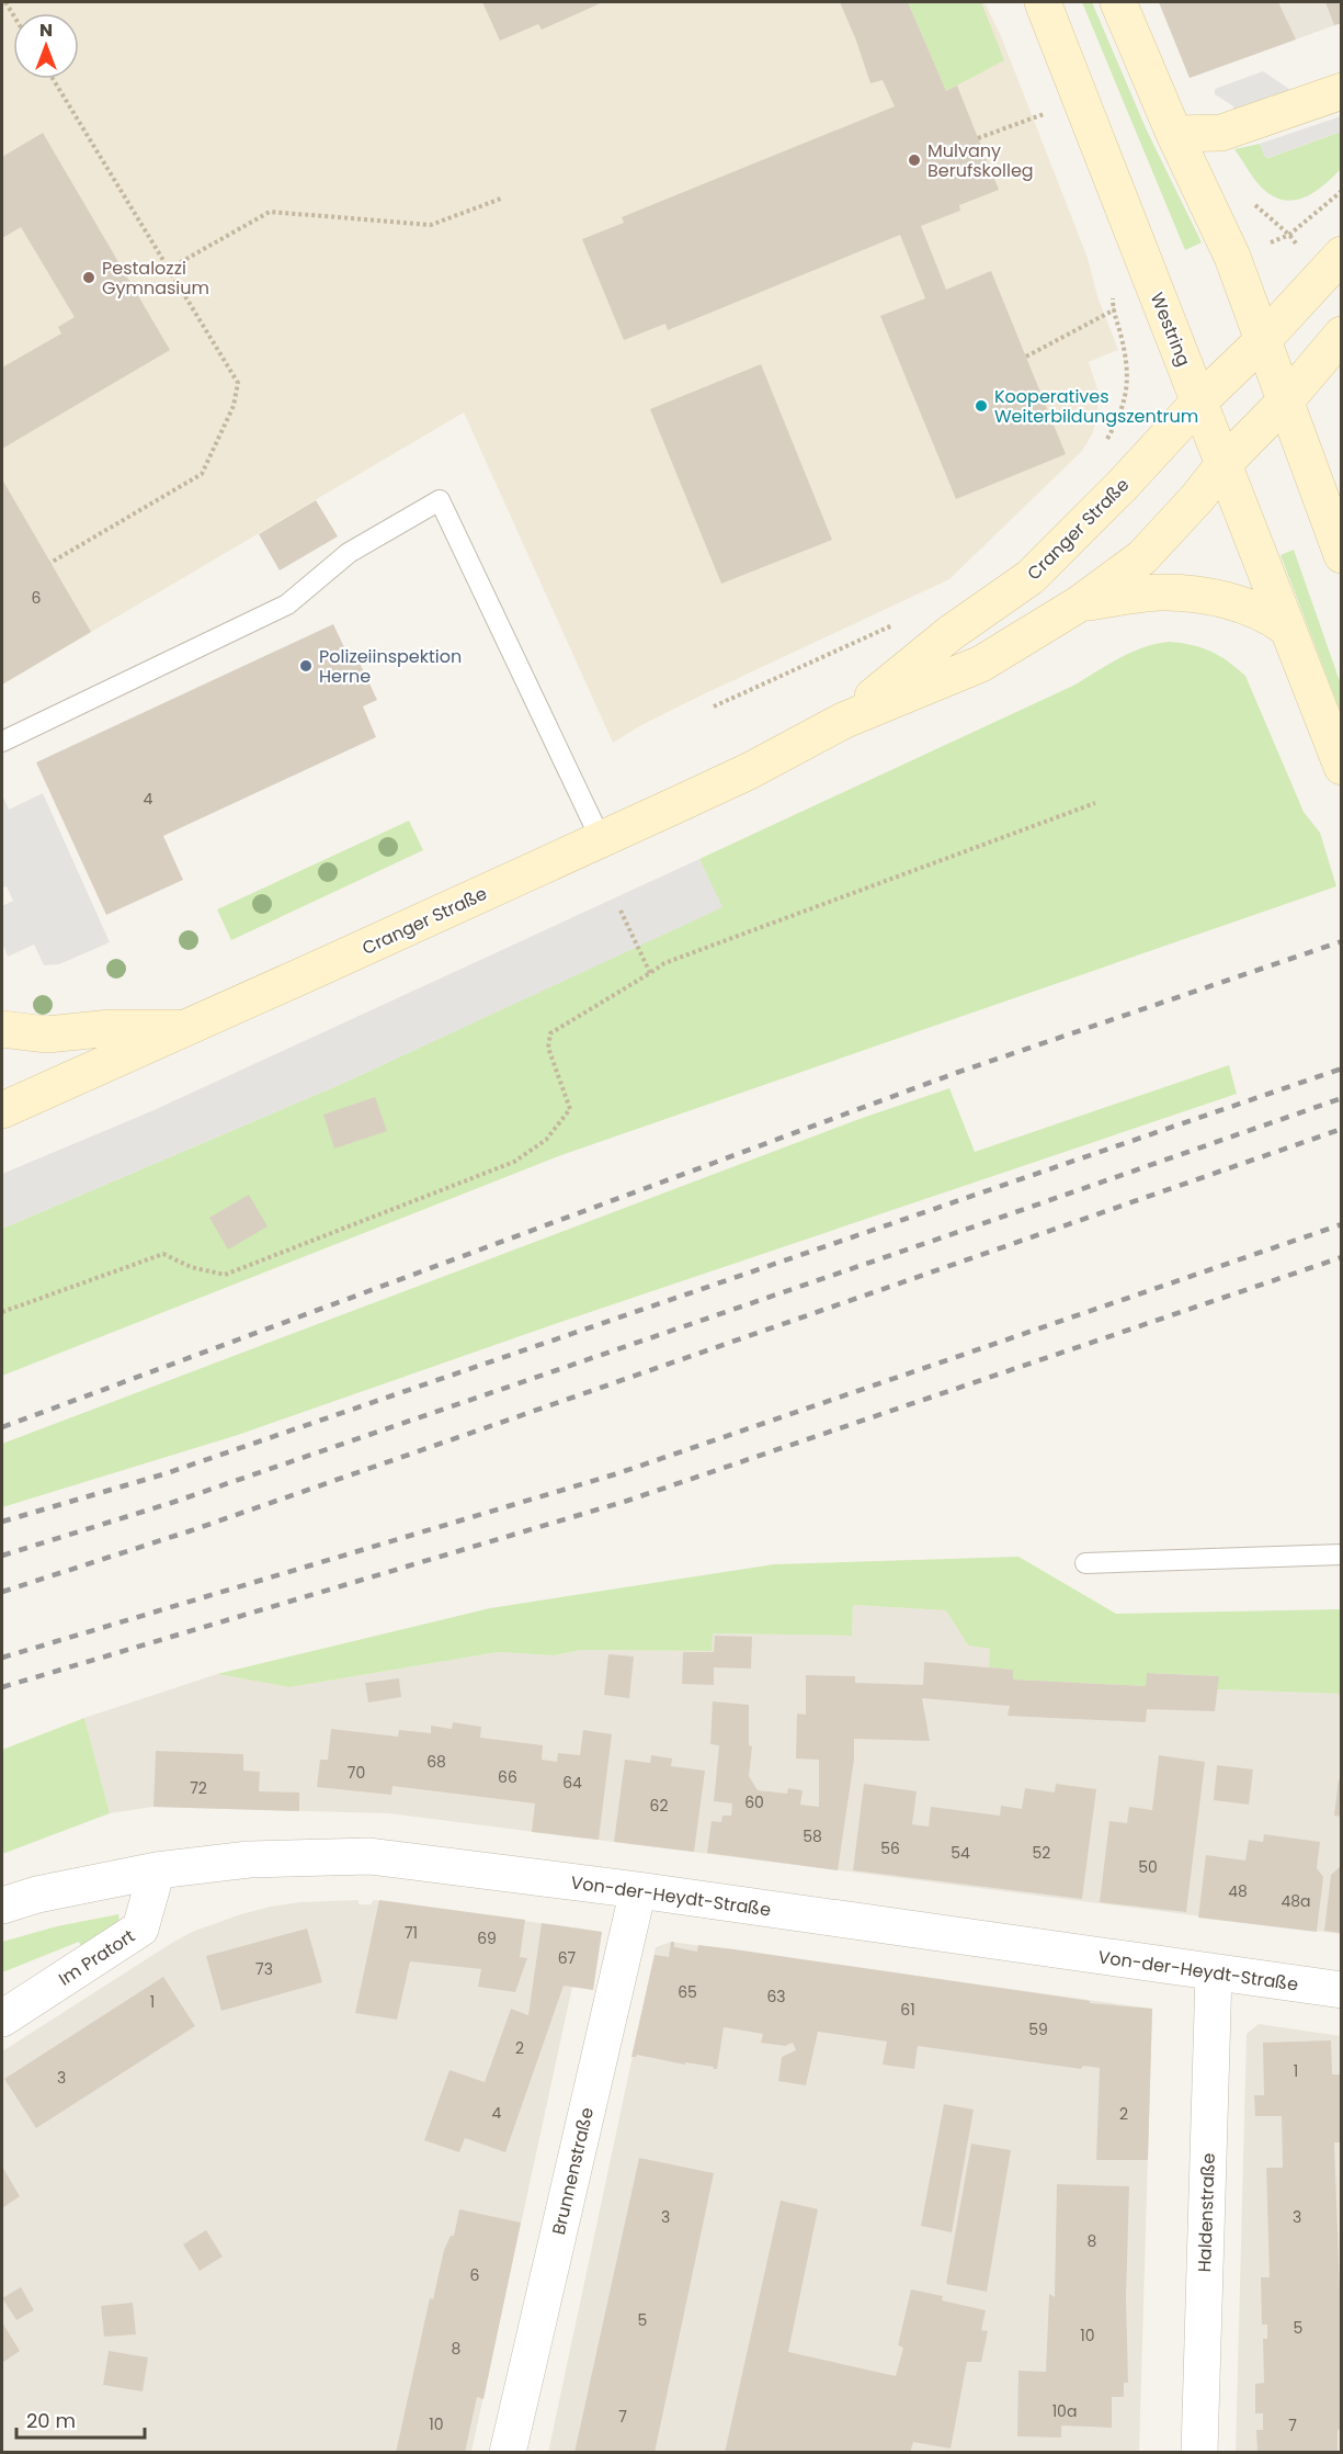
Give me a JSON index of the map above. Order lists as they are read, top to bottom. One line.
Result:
{"streets":{"street":["Westring","Cranger Straße","Von-der-Heydt-Straße","Im Pratort","Brunnenstraße","Haldenstraße"]},"crossings":[["Westring","Cranger Straße"],["Von-der-Heydt-Straße","Im Pratort"],["Von-der-Heydt-Straße","Brunnenstraße"],["Von-der-Heydt-Straße","Haldenstraße"]],"places":["Mulvany Berufskolleg","Pestalozzi Gymnasium","Kooperatives Weiterbildungszentrum","Polizeiinspektion Herne"],"house_numbers":["6","4","68","70","66","64","72","60","62","58","56","54","52","50","48","48a","71","69","67","73","65","63","1","61","59","2","1","3","4","2","3","3","8","6","5","5","10","8","10a","7","10","7"],"scale_bar":"20 m","north":"top"}
